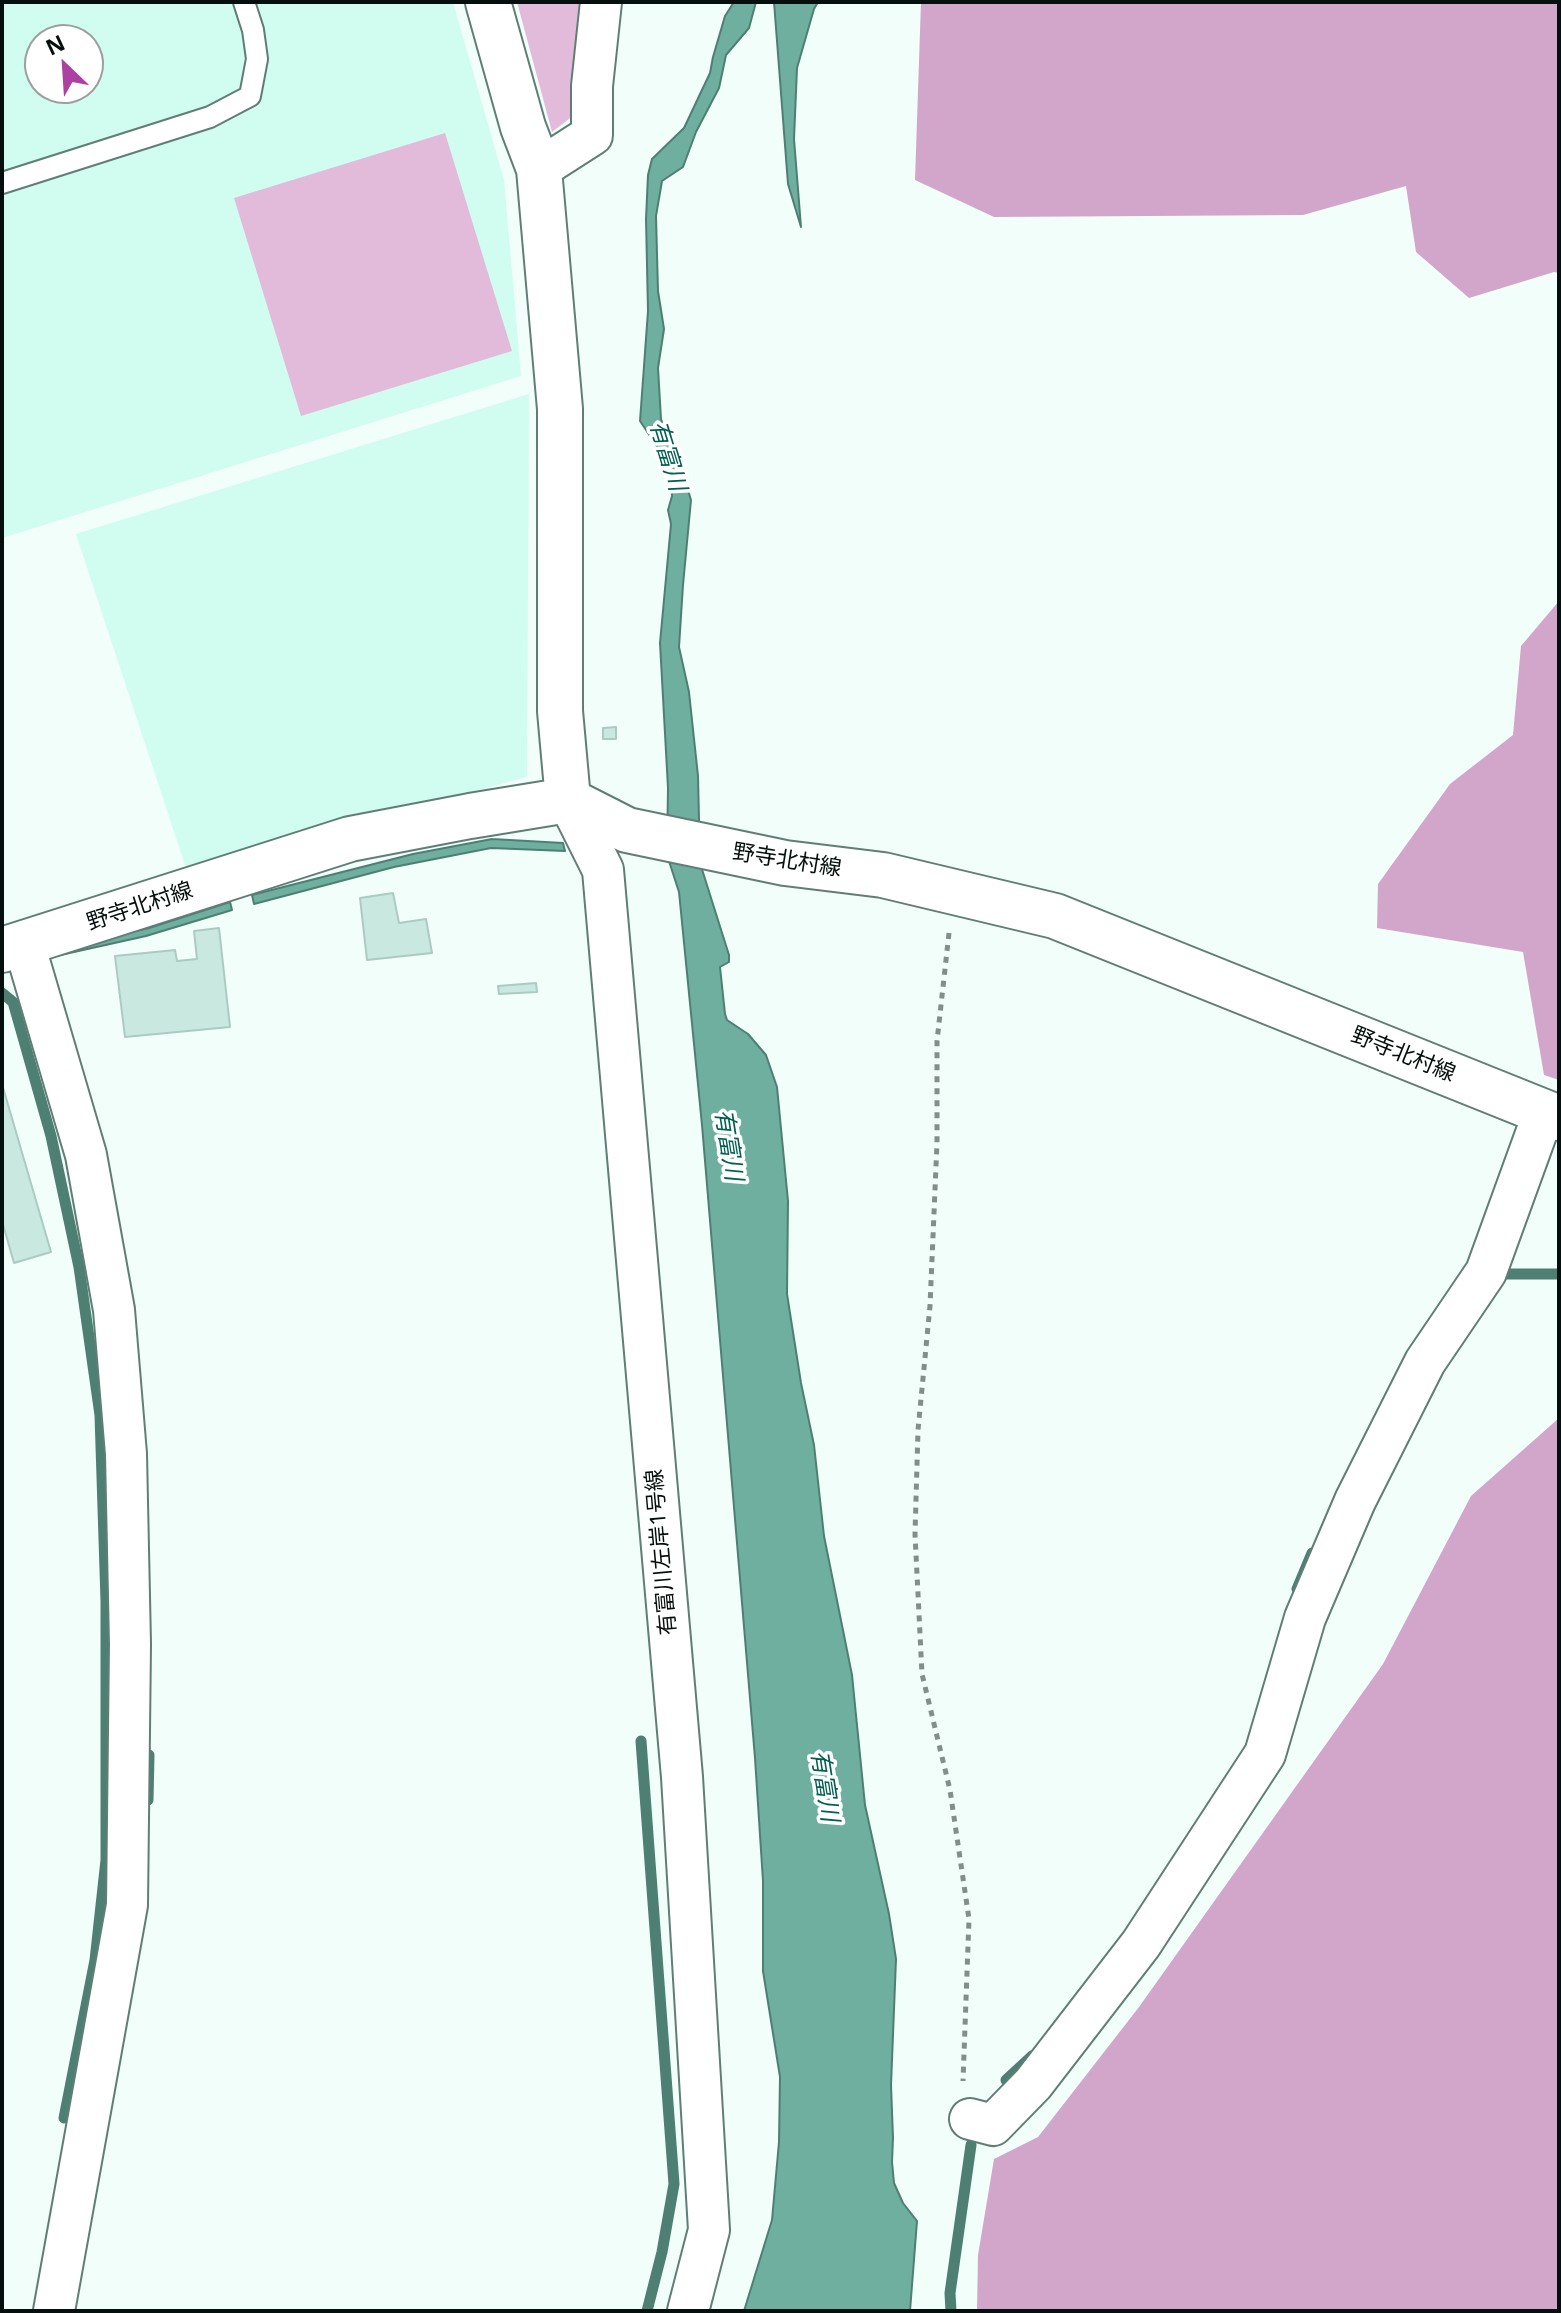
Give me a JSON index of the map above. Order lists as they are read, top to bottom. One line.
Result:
{"streets":{"street":["野寺北村線","有富川左岸1号線"]},"crossings":[["野寺北村線","有富川左岸1号線"]],"water":["有富川"],"north":"top left"}
